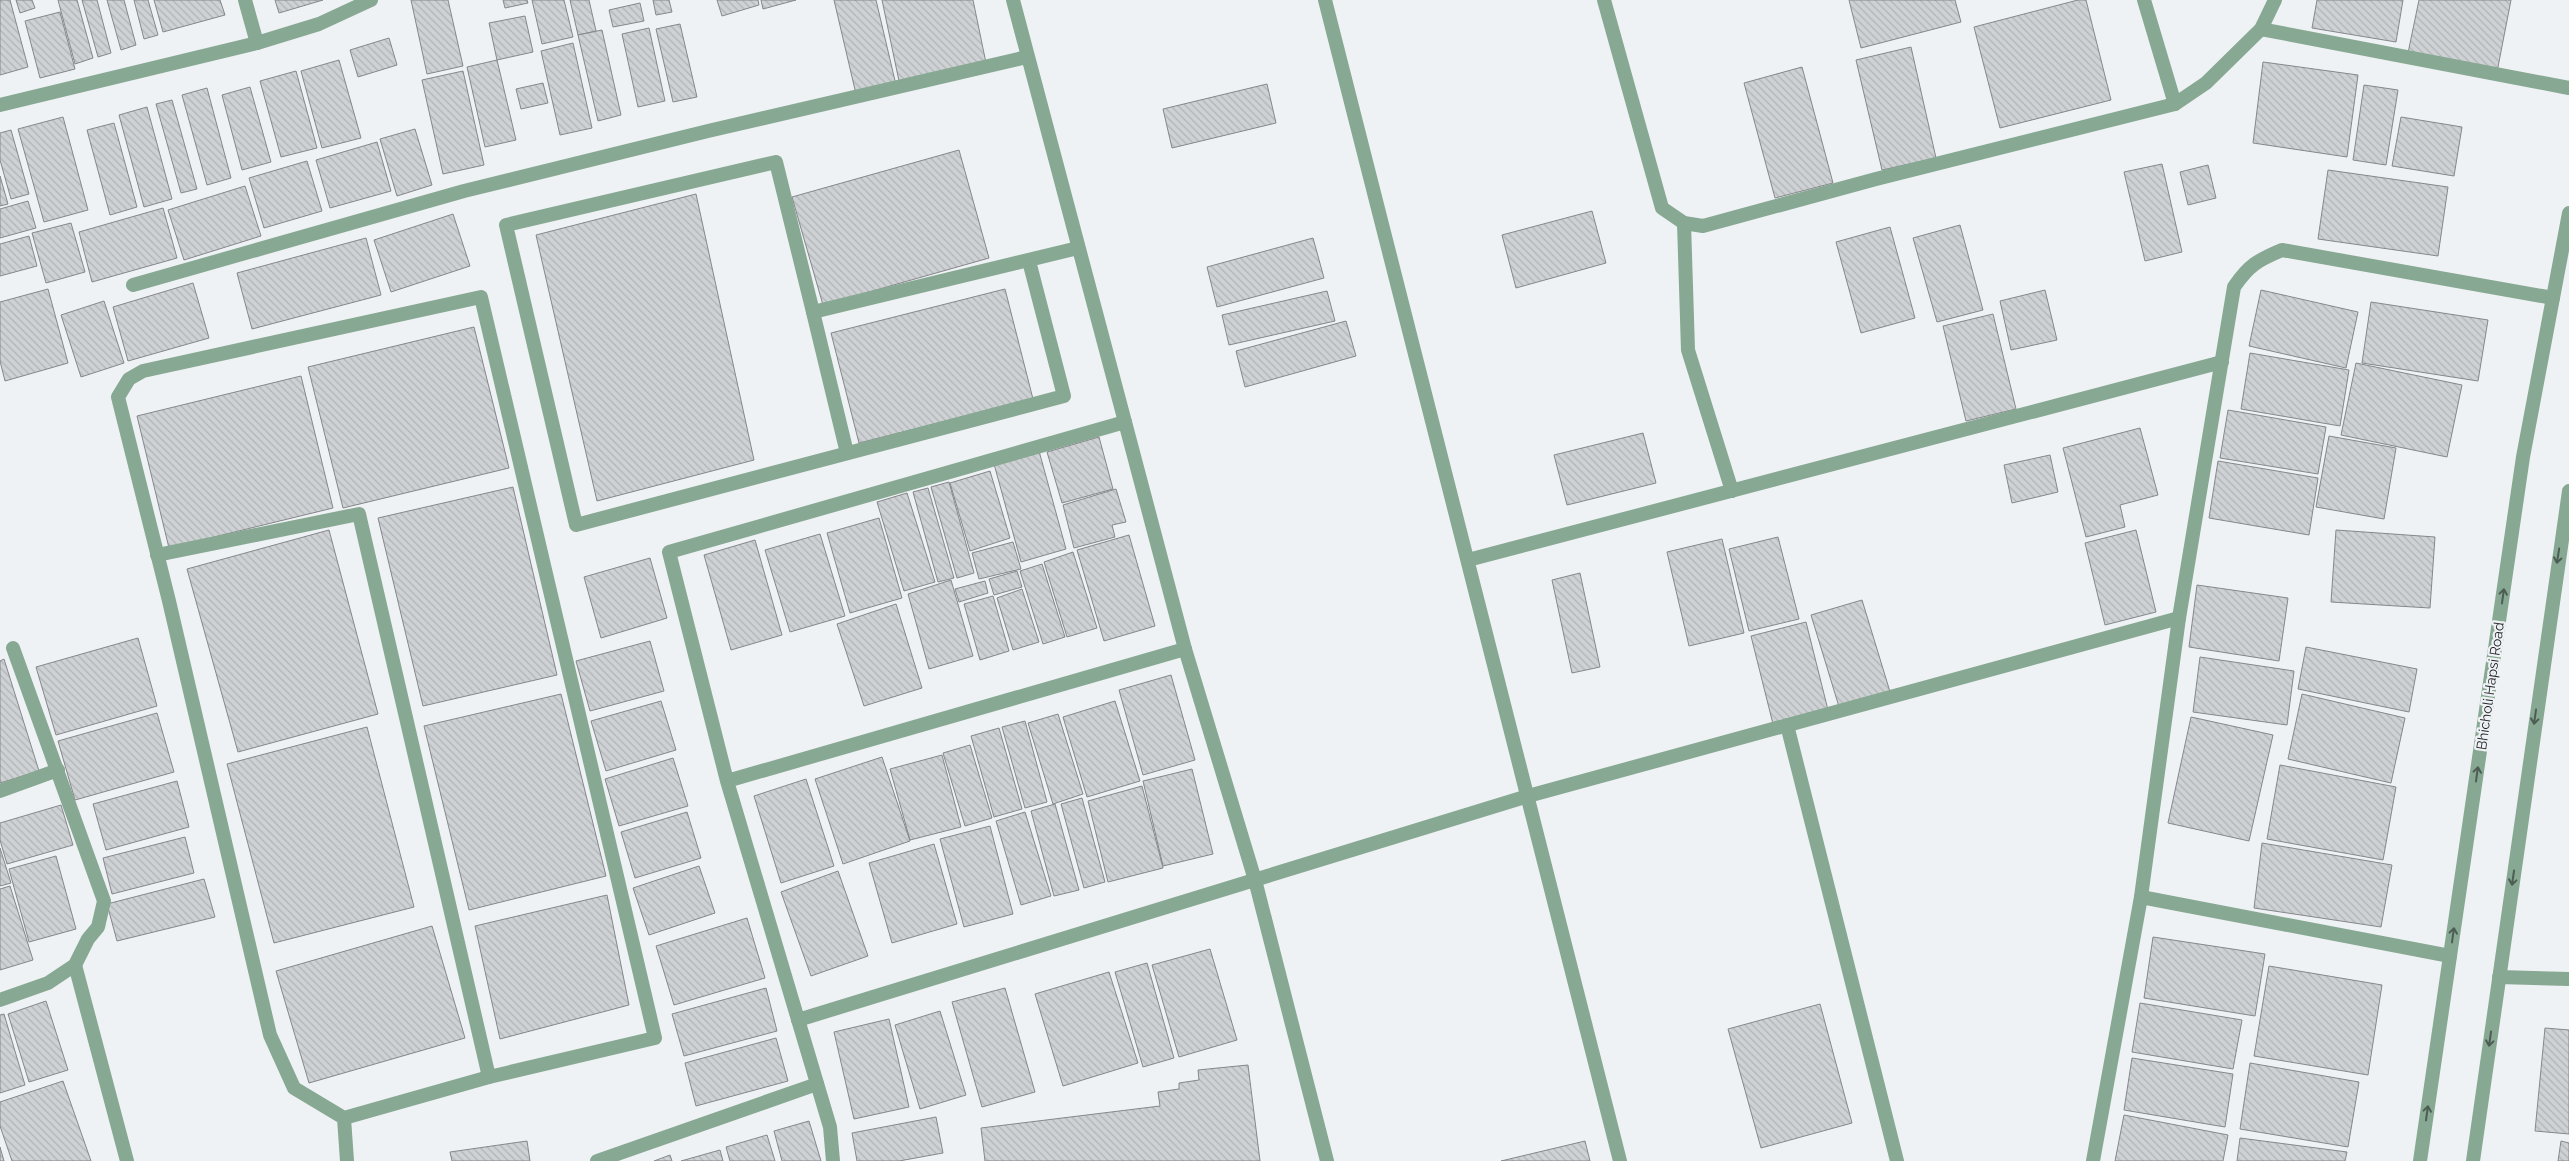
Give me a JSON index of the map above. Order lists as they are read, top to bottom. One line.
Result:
{"streets":{"street":["Bhicholi Hapsi Road"]}}
